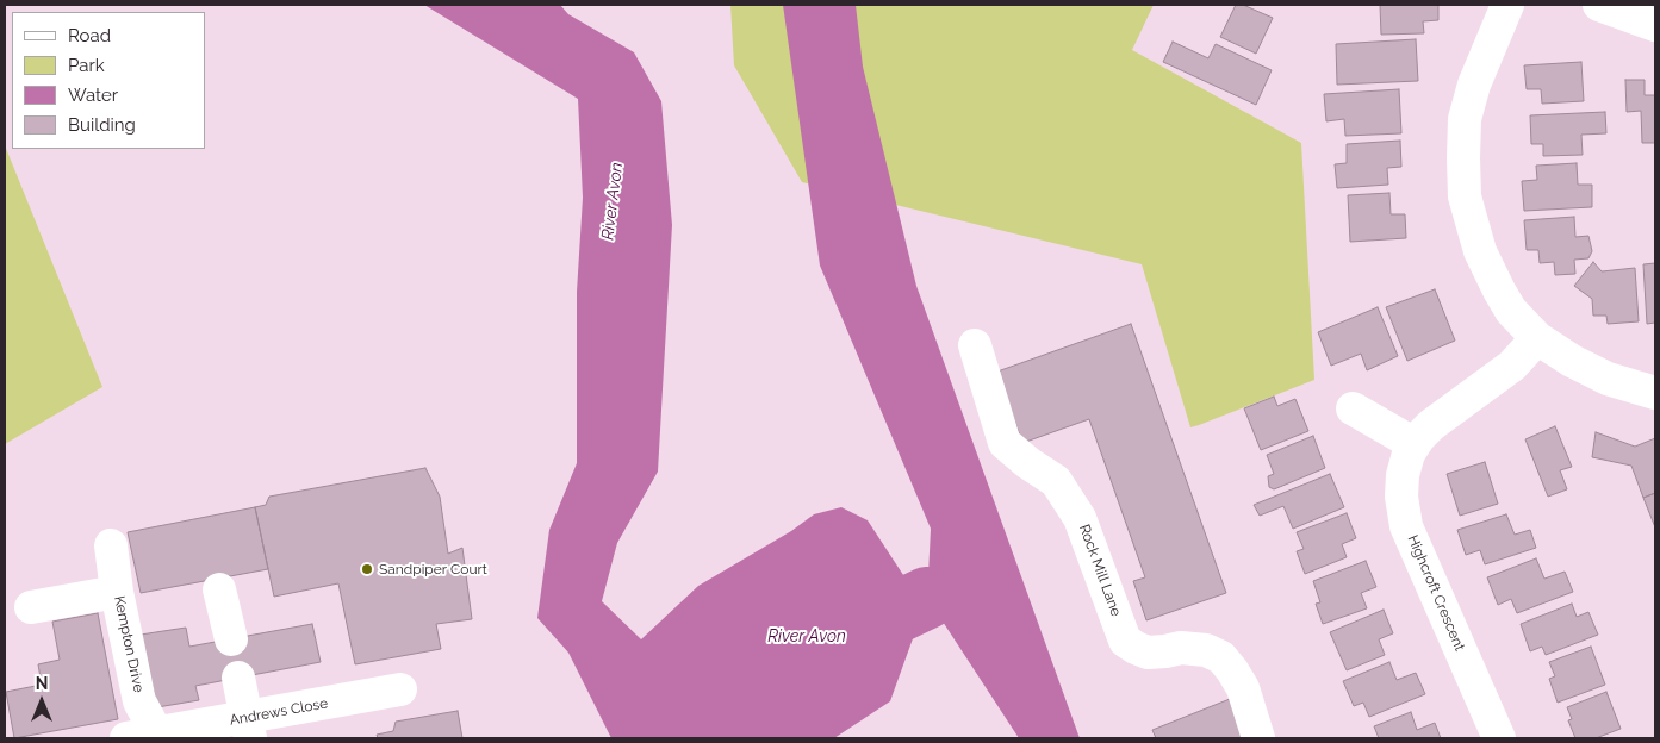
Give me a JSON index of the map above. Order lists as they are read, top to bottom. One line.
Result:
{"streets":{"street":["Rock Mill Lane","Highcroft Crescent","Kempton Drive","Andrews Close"]},"crossings":[["Kempton Drive","Andrews Close"]],"water":["River Avon"],"places":["Sandpiper Court"],"legend":["Road","Park","Water","Building"],"north":"top"}
